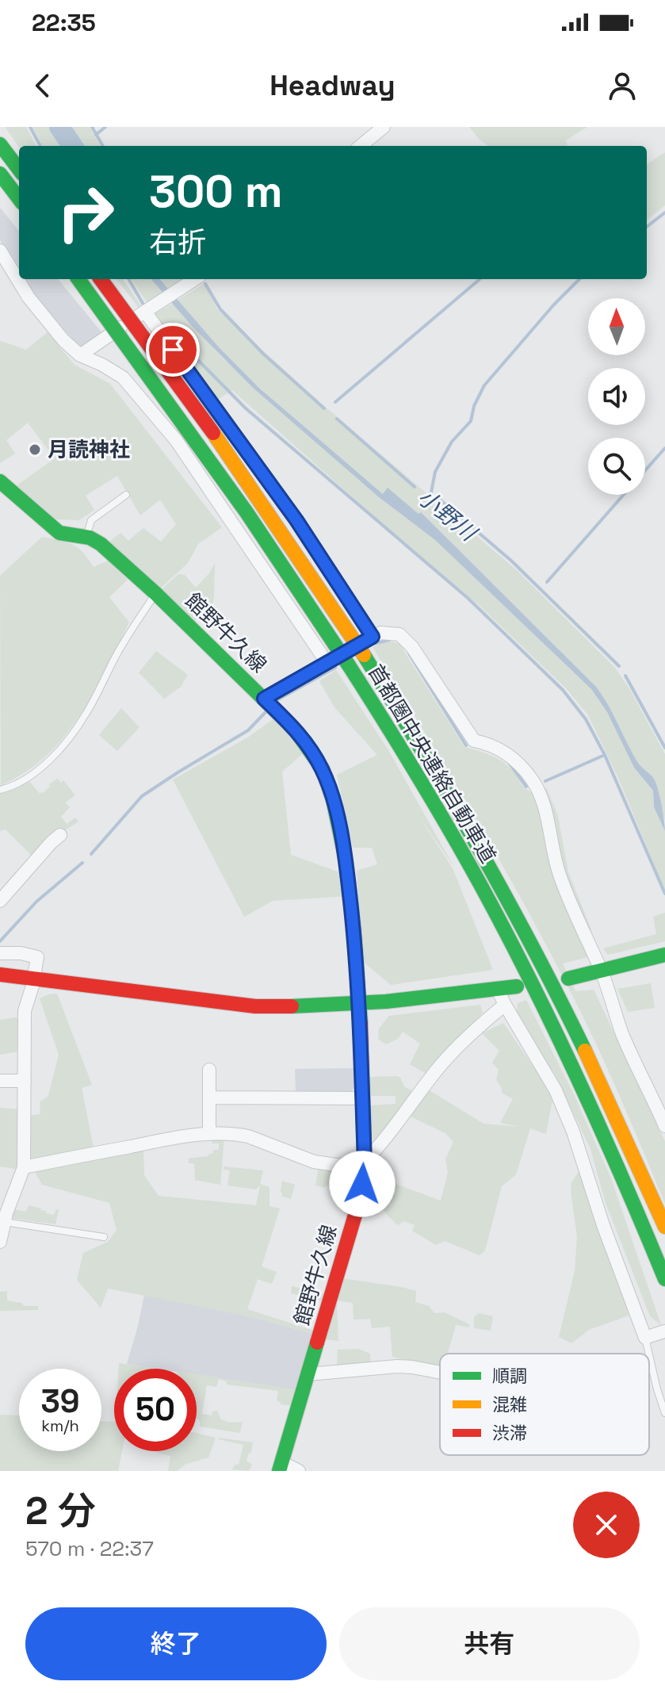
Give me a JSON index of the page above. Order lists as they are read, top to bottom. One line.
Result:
{"streets":{"main road":["館野牛久線","首都圏中央連絡自動車道"]},"water":["小野川"],"places":["月読神社"],"legend":["順調","混雑","渋滞"],"north":"top","page":{"status":"22:35","header":"Headway","turn":["300 m","右折"],"speed":"39 km/h","limit":"50","heading":["2 分","570 m · 22:37"],"buttons":["終了","共有"]}}
